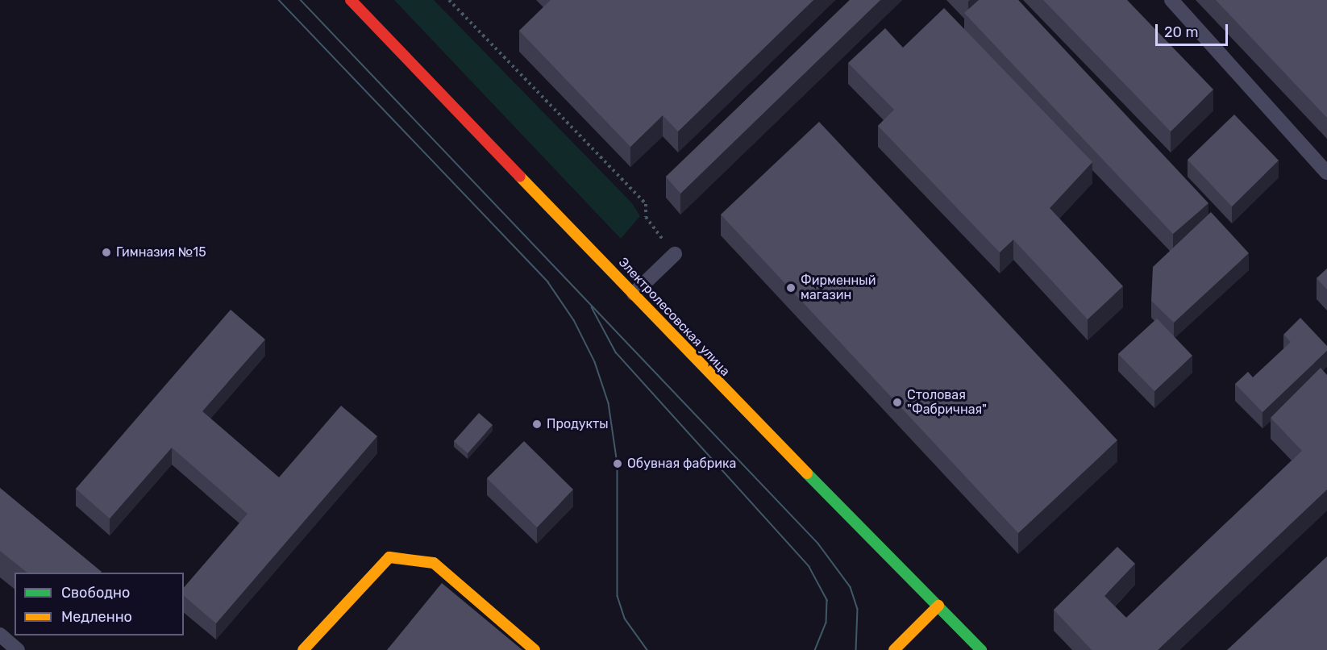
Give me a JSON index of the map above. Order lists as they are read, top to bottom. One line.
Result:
{"streets":{"main road":["Электролесовская улица"]},"places":["Гимназия №15","Фирменный магазин","Столовая \"Фабричная\"","Продукты","Обувная фабрика"],"legend":["Свободно","Медленно"],"scale_bar":"20 m"}
